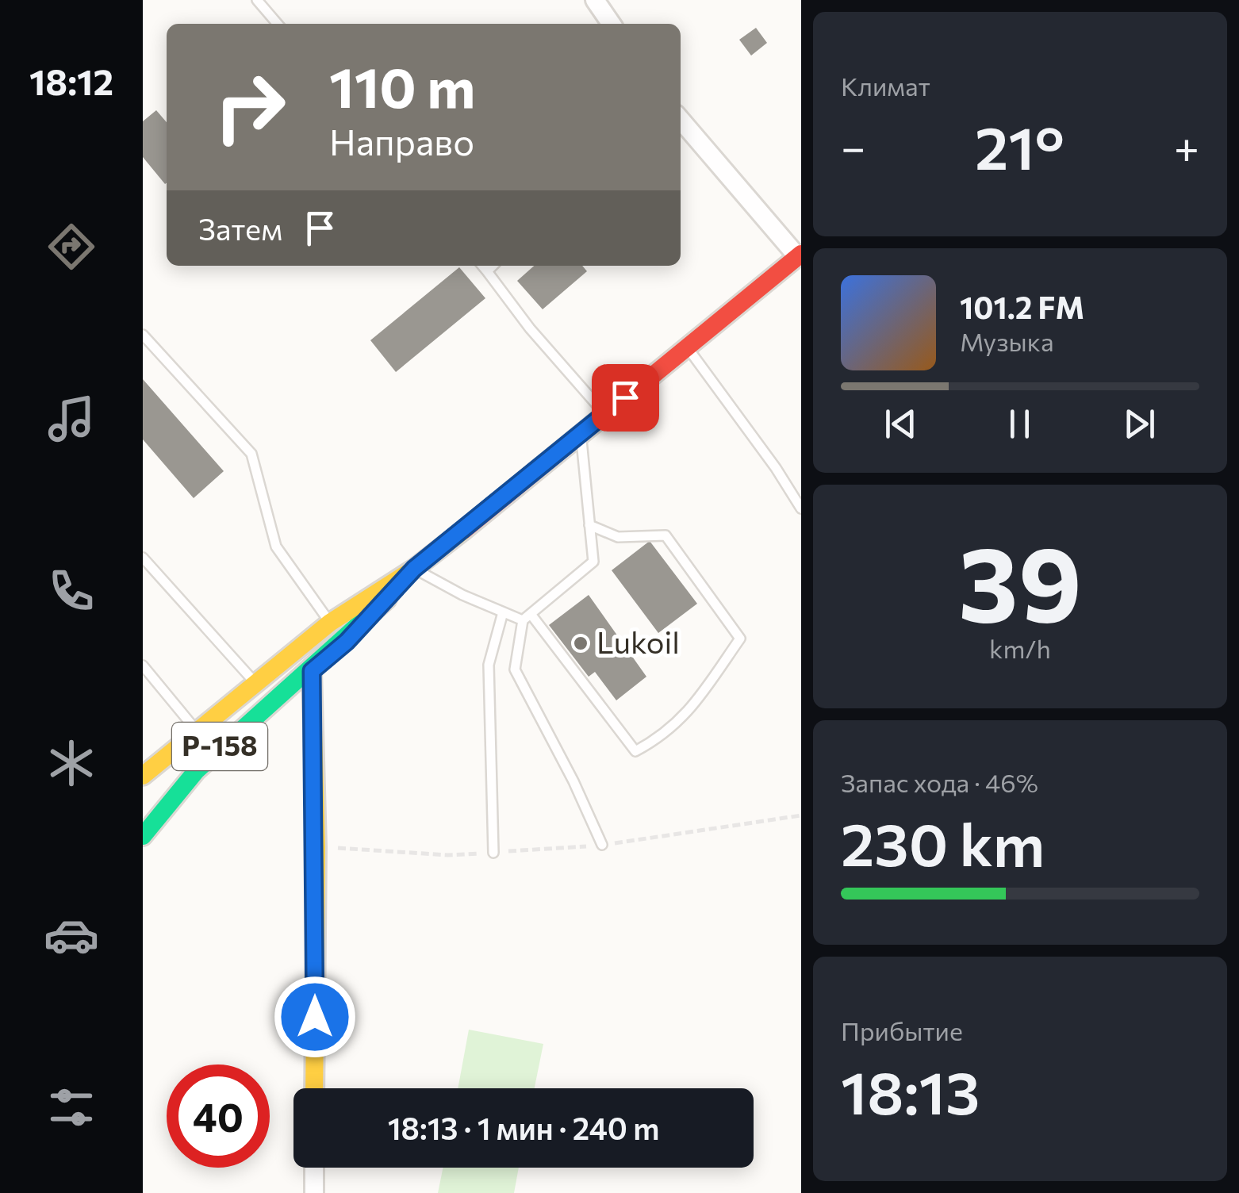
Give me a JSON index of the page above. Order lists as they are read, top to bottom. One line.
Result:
{"streets":{"main road":["Р-158"]},"places":["Lukoil"],"page":{"tabs":"18:12","tile":["Климат",["39","km/h"],["Запас хода · 46%","230 km"],["Прибытие","18:13"]],"turn":["110 m","Направо"],"heat":["−","21°","+"],"then":"Затем","song":["101.2 FM","Музыка"],"limit":"40","trip":"18:13 · 1 мин · 240 m"}}
